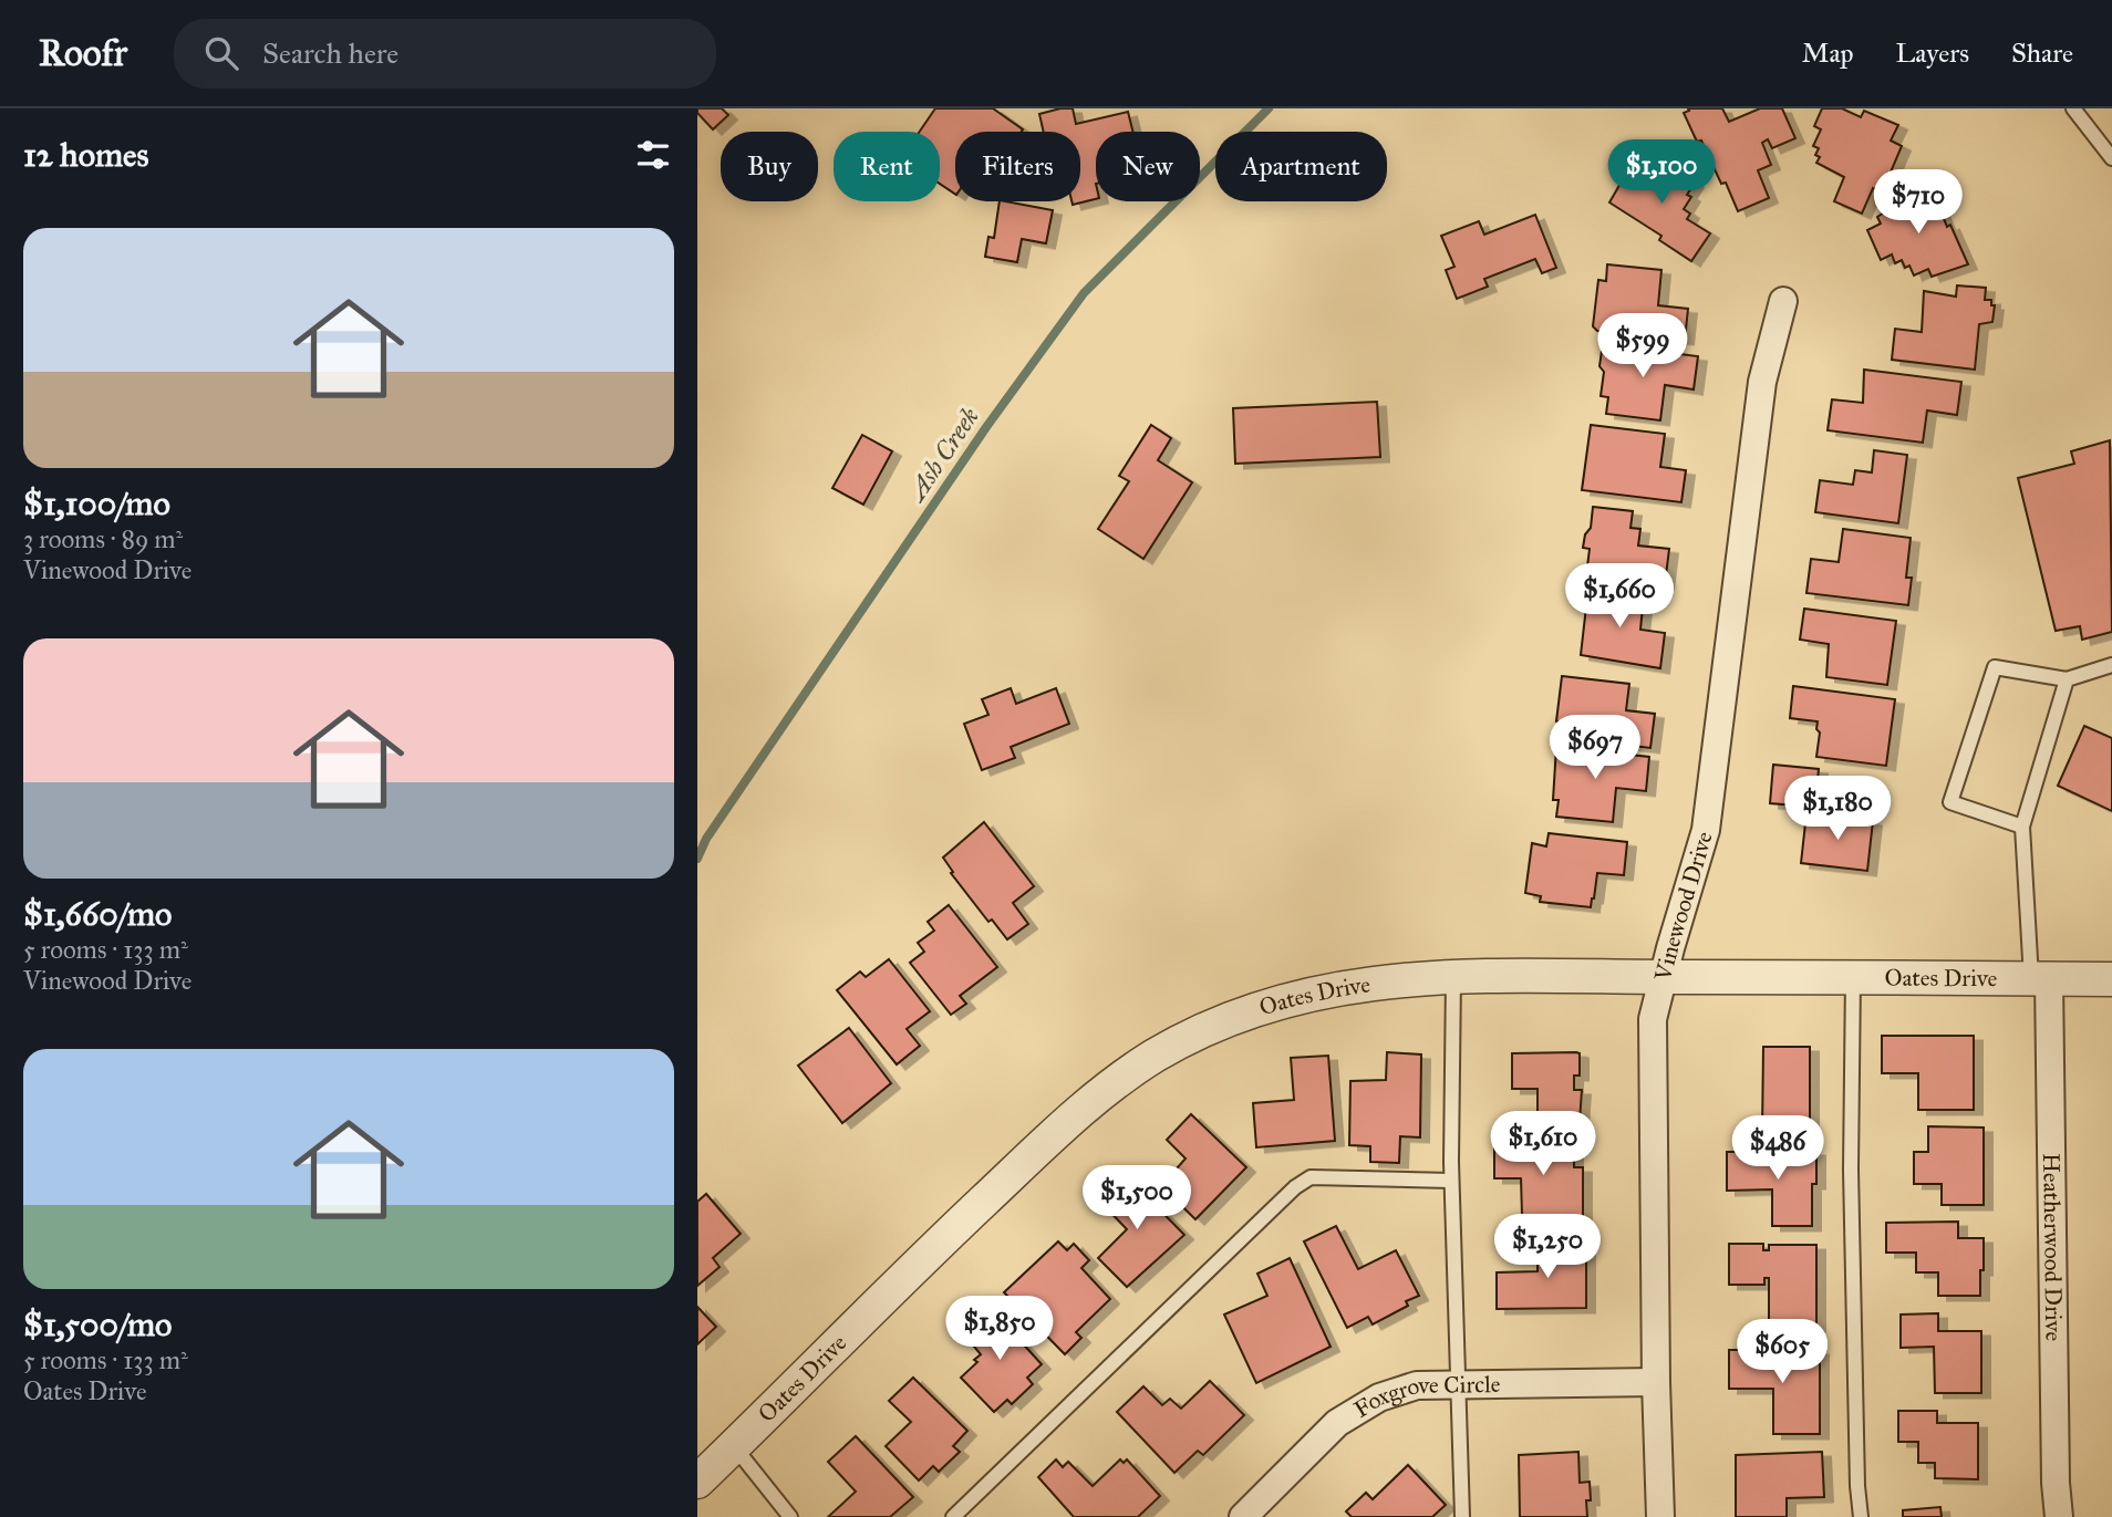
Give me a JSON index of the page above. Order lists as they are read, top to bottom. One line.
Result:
{"streets":{"street":["Vinewood Drive","Oates Drive","Heatherwood Drive","Foxgrove Circle"]},"crossings":[["Vinewood Drive","Oates Drive"],["Vinewood Drive","Foxgrove Circle"],["Oates Drive","Heatherwood Drive"]],"water":["Ash Creek"],"page":{"header":"Roofr","search":"Search here","nav":["Map","Layers","Share"],"heading":"12 homes","chip":["Buy","Rent","Filters","New","Apartment"],"price":["$1,100","$710","$599","$1,660","$697","$1,180","$1,610","$486","$1,500","$1,250","$1,850","$605"],"list":[{"name":"$1,100/mo","note":"3 rooms · 89 m² · Vinewood Drive"},{"name":"$1,660/mo","note":"5 rooms · 133 m² · Vinewood Drive"},{"name":"$1,500/mo","note":"5 rooms · 133 m² · Oates Drive"}]}}
